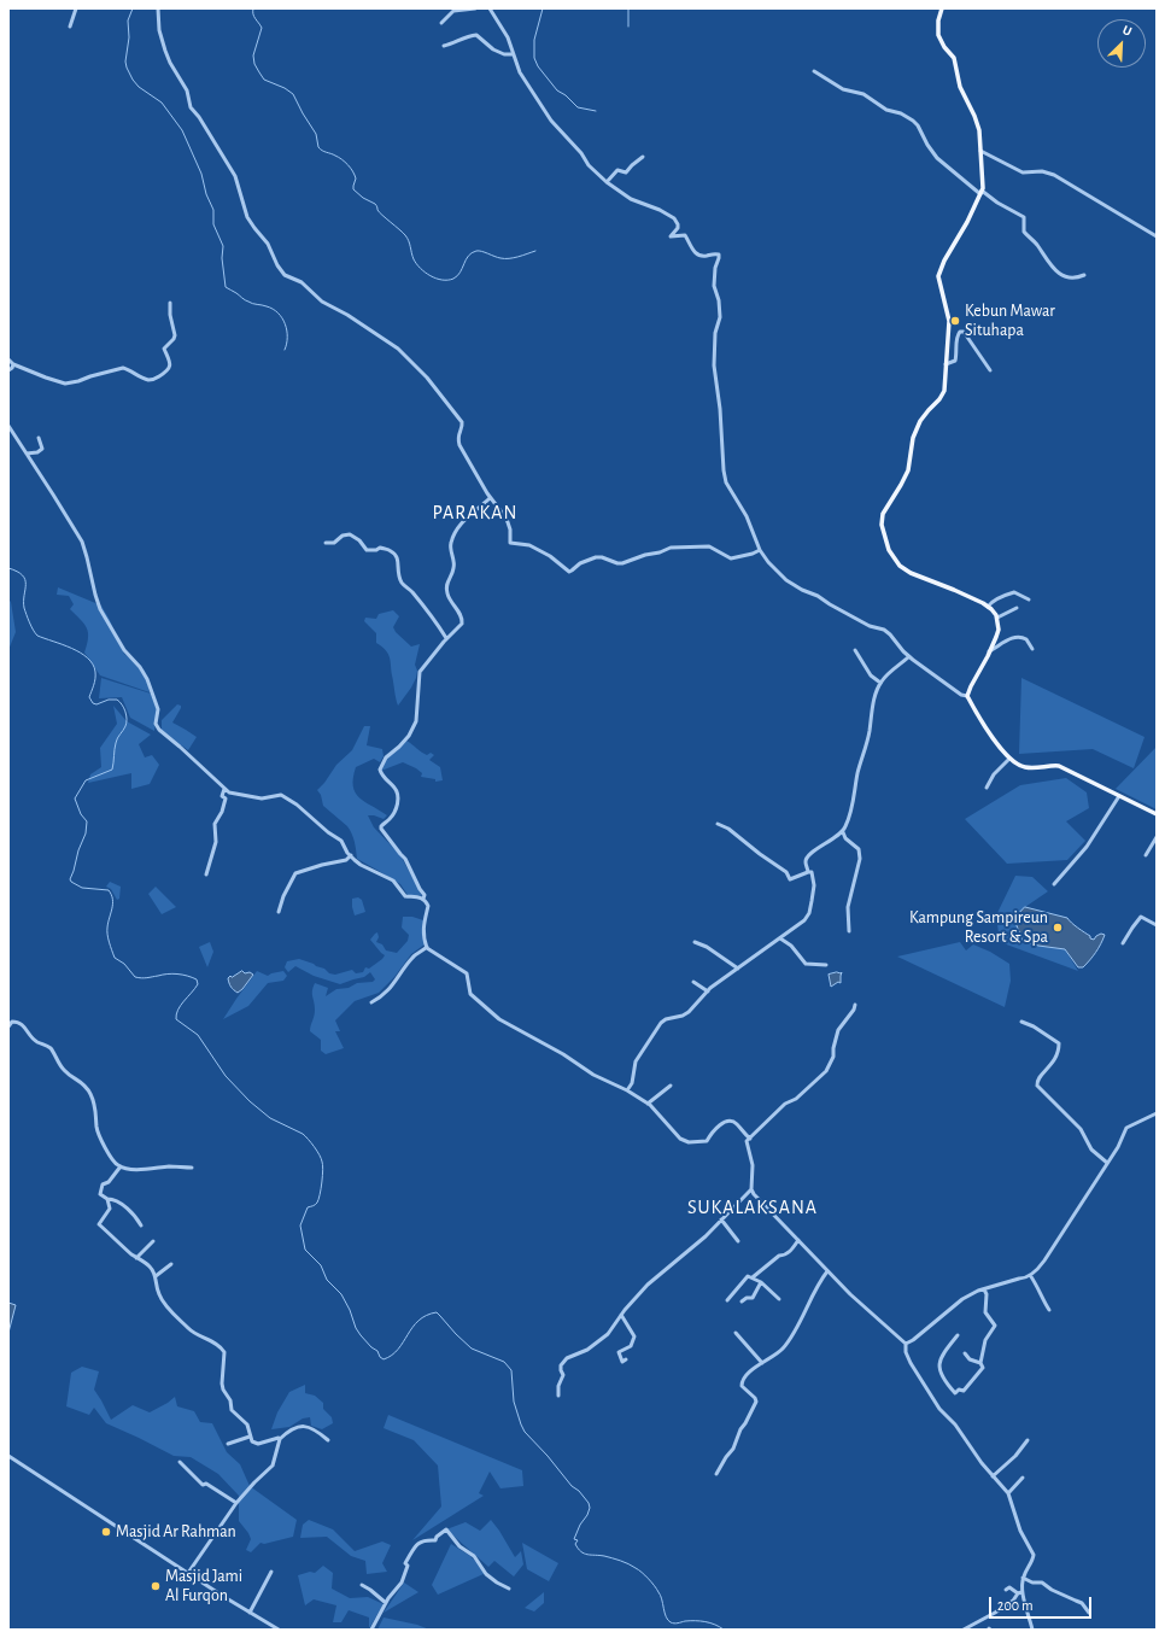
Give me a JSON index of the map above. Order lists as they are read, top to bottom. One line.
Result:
{"districts":["PARAKAN","SUKALAKSANA"],"places":["Kebun Mawar Situhapa","Kampung Sampireun Resort & Spa","Masjid Ar Rahman","Masjid Jami Al Furqon"],"scale_bar":"200 m","north":"top right"}
